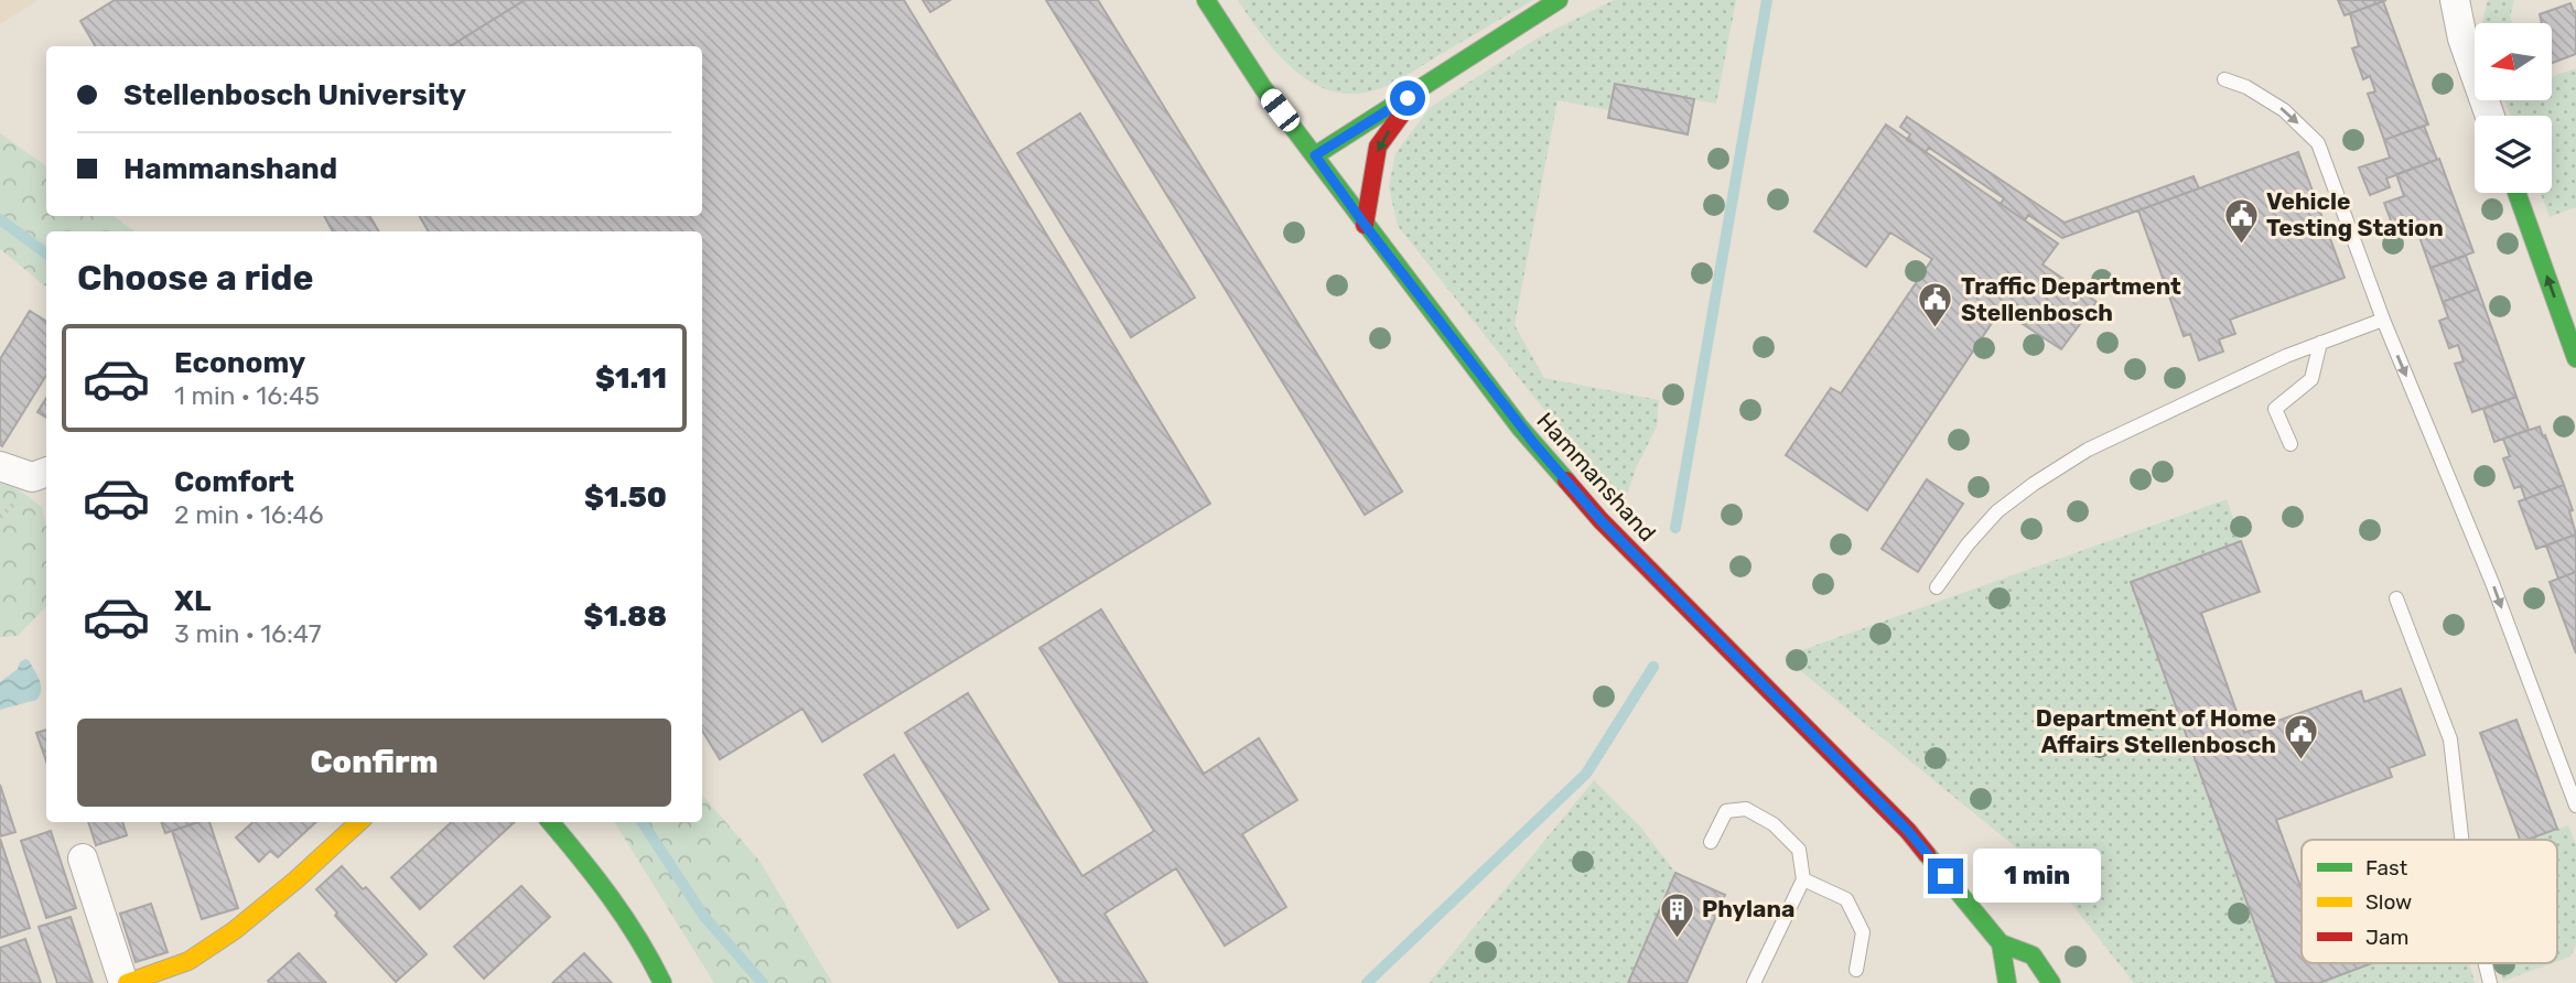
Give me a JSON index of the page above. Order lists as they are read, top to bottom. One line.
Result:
{"streets":{"street":["Hammanshand"]},"places":{"public building":["Vehicle Testing Station","Traffic Department Stellenbosch","Department of Home Affairs Stellenbosch"],"building":["Phylana"]},"legend":["Fast","Slow","Jam"],"north":"left","page":{"banner":["Stellenbosch University","Hammanshand"],"heading":"Choose a ride","list":[{"name":"Economy","note":"1 min · 16:45","value":"$1.11"},{"name":"Comfort","note":"2 min · 16:46","value":"$1.50"},{"name":"XL","note":"3 min · 16:47","value":"$1.88"}],"buttons":"Confirm","bubble":"1 min"}}
